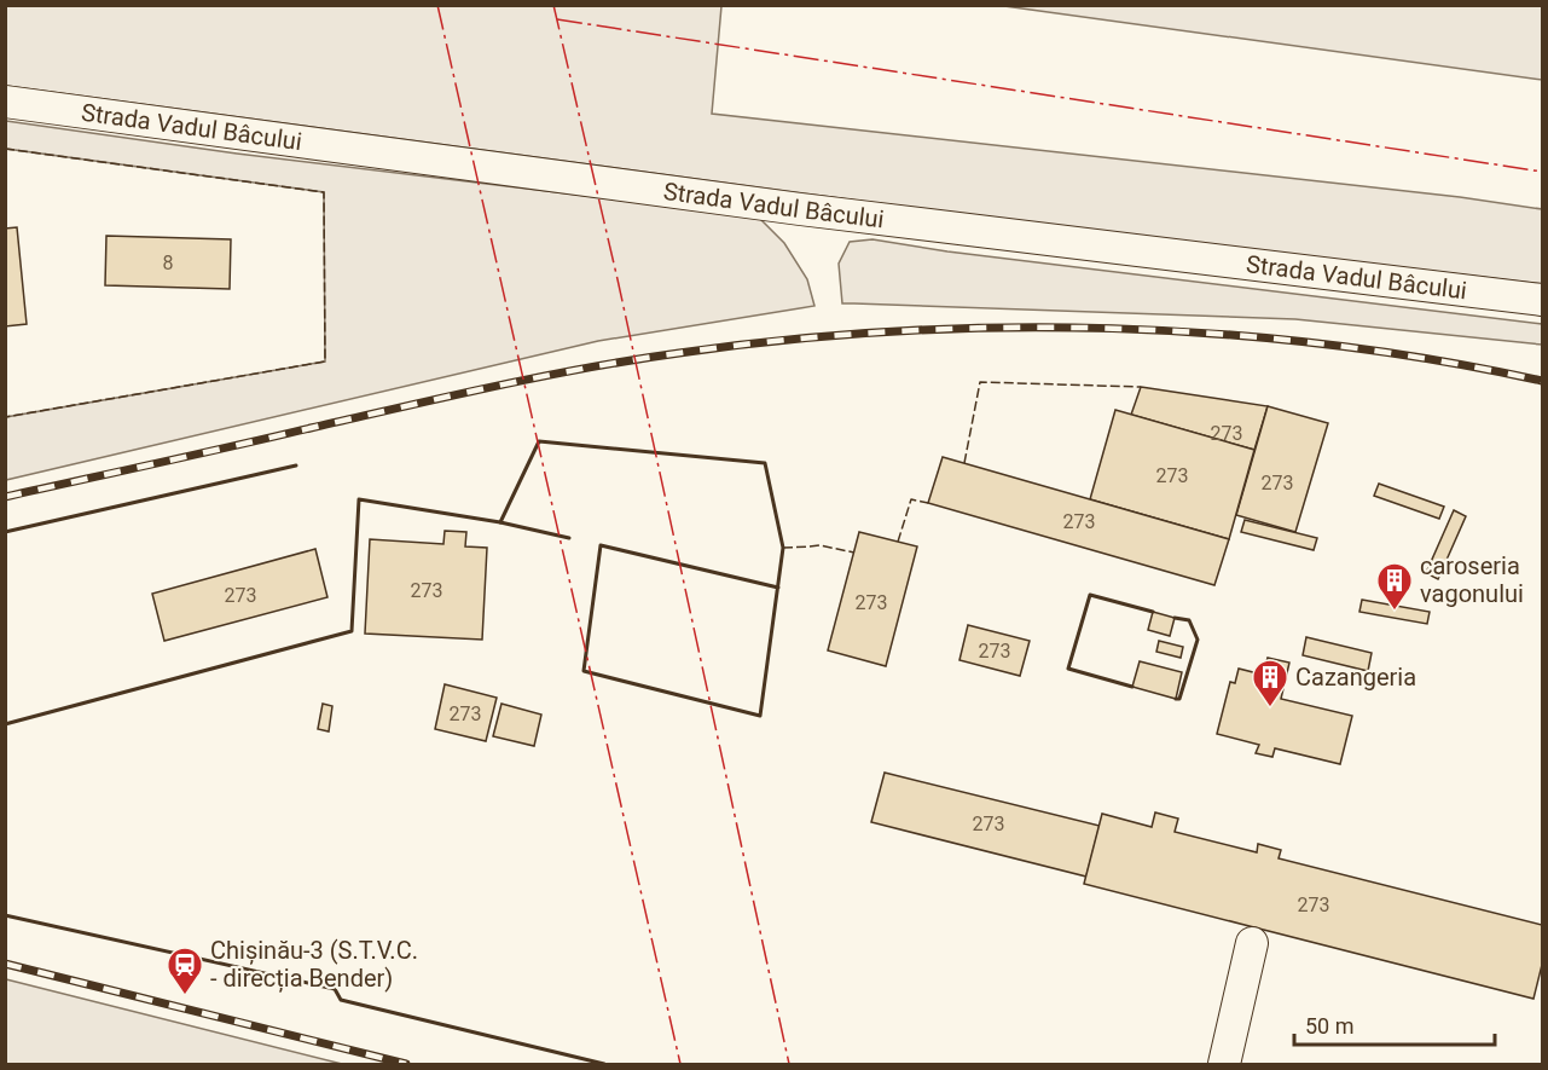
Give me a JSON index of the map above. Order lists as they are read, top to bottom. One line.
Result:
{"streets":{"street":["Strada Vadul Bâcului"]},"places":{"building":["caroseria vagonului","Cazangeria"],"station":["Chișinău-3 (S.T.V.C. - direcția Bender)"]},"house_numbers":["8","273","273","273","273","273","273","273","273","273","273","273"],"scale_bar":"50 m"}
